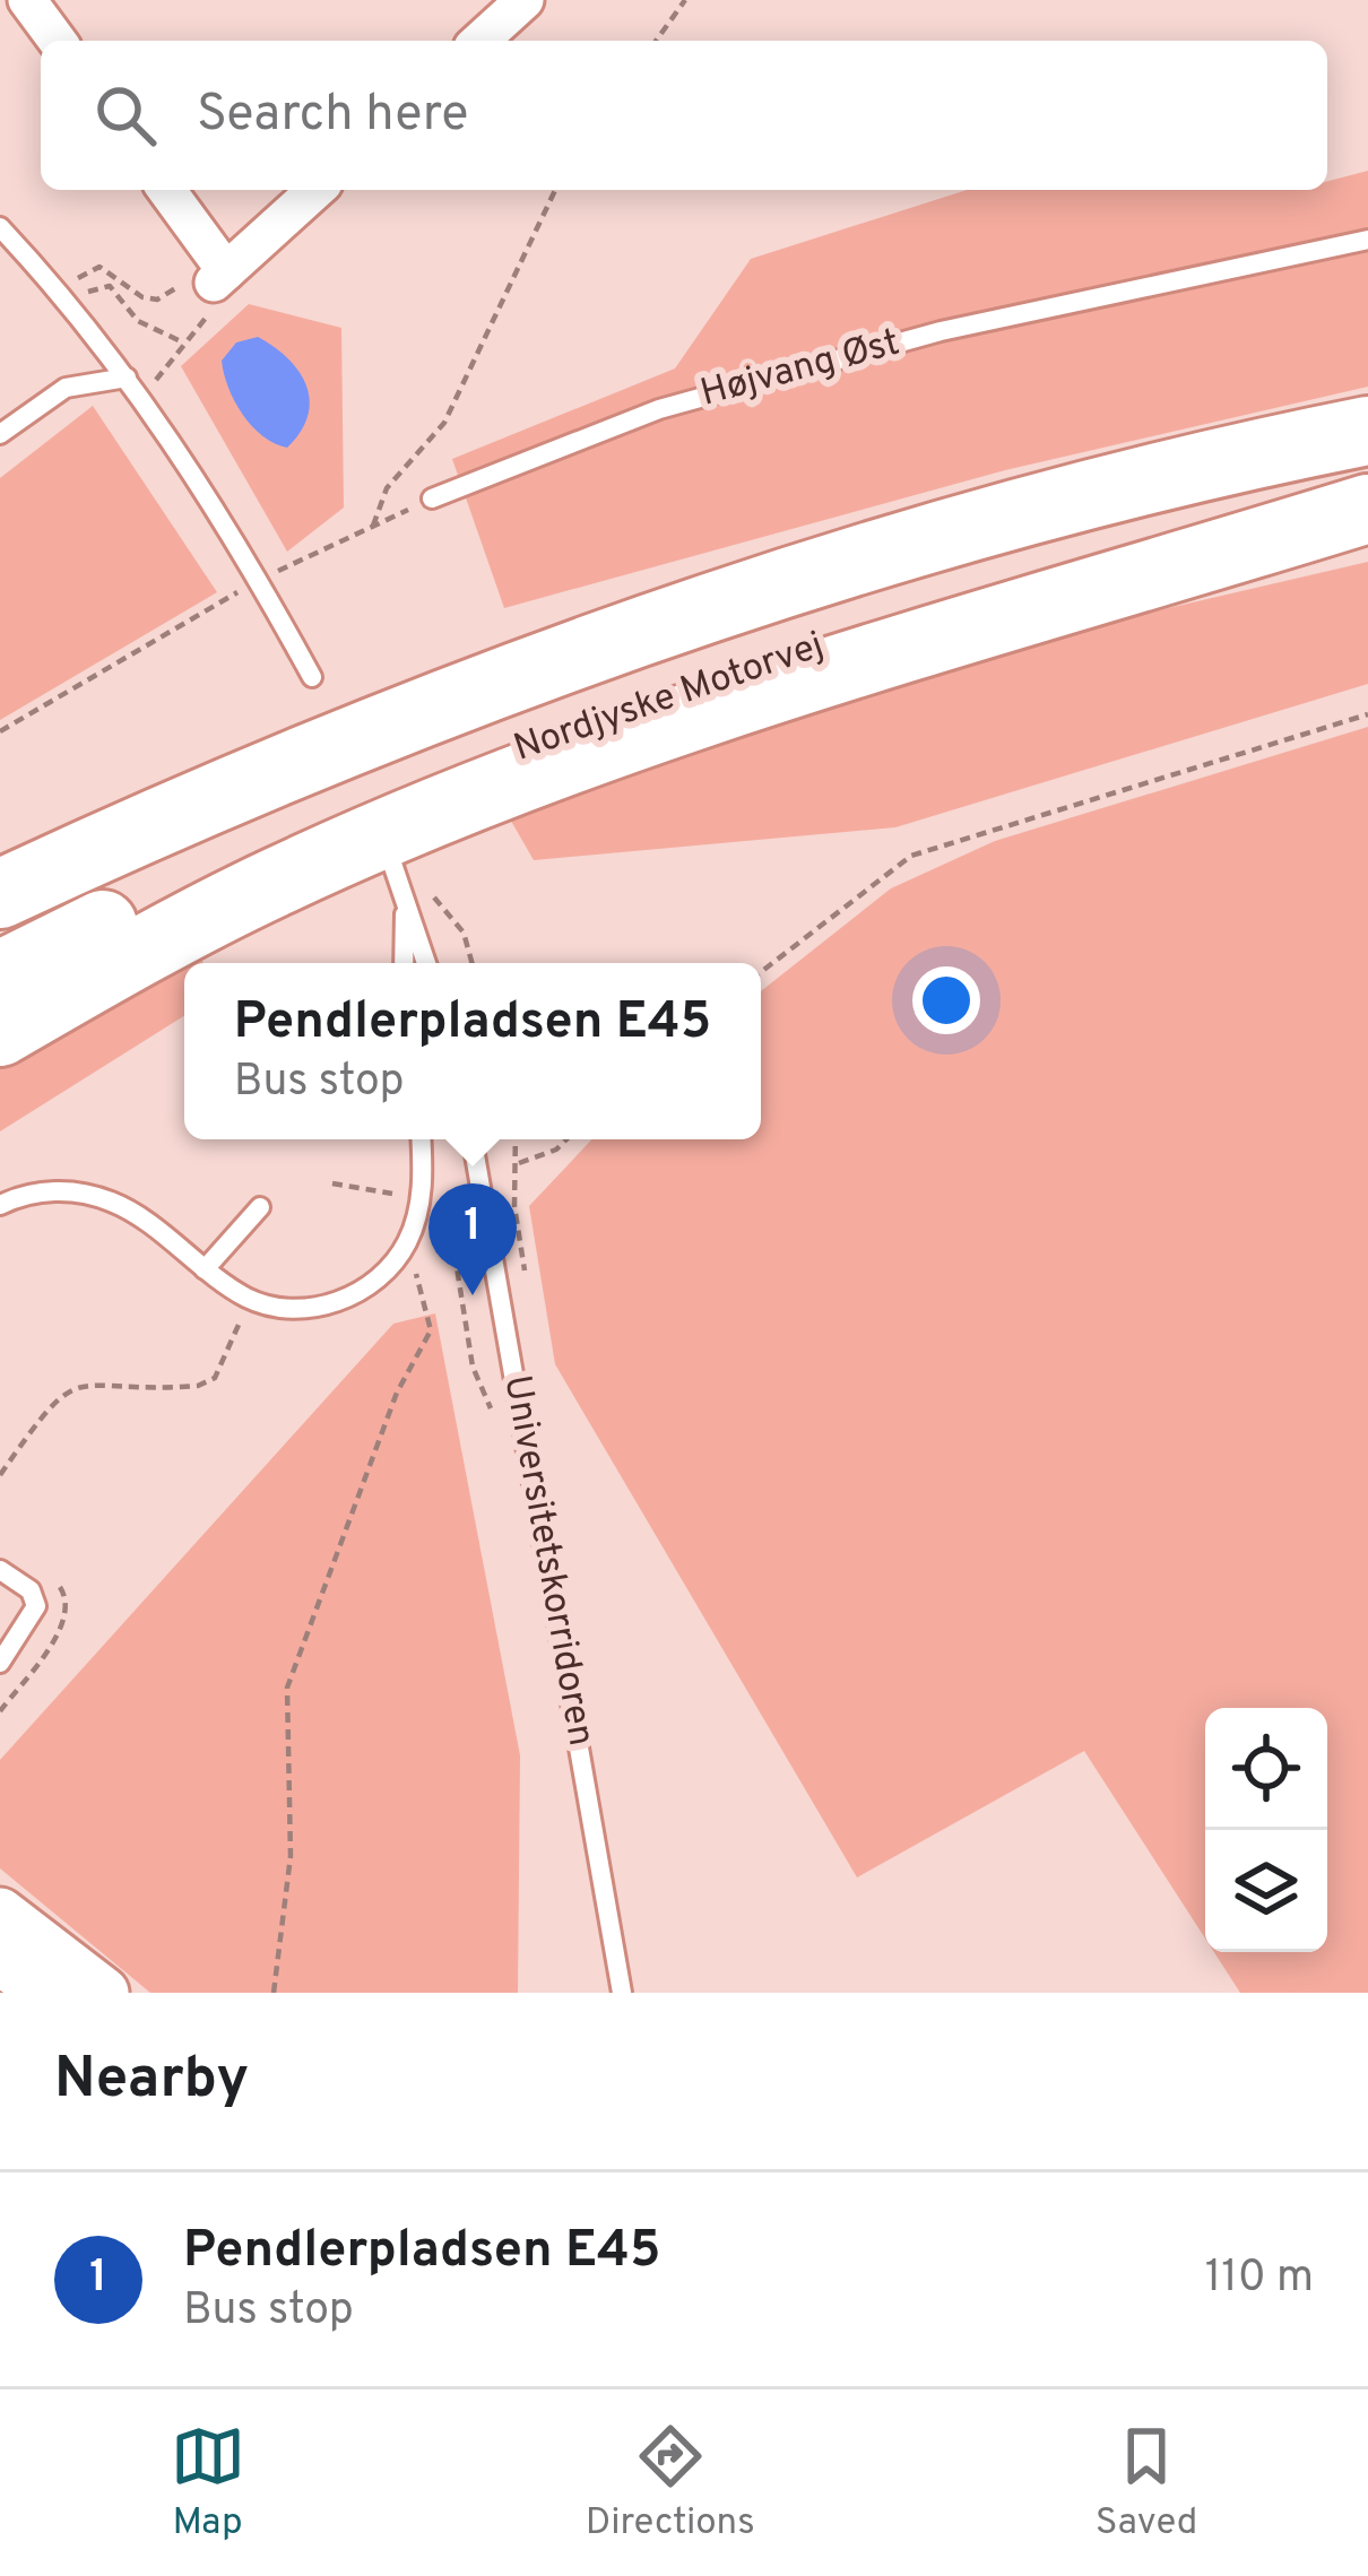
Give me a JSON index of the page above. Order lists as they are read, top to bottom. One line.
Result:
{"streets":{"highway":["Nordjyske Motorvej"],"lane":["Højvang Øst","Universitetskorridoren"]},"page":{"search":"Search here","popup":["Pendlerpladsen E45","Bus stop"],"pins":"1","heading":"Nearby","list":[{"mark":"1","name":"Pendlerpladsen E45","note":"Bus stop","value":"110 m"}],"nav":["Map","Directions","Saved"]}}
